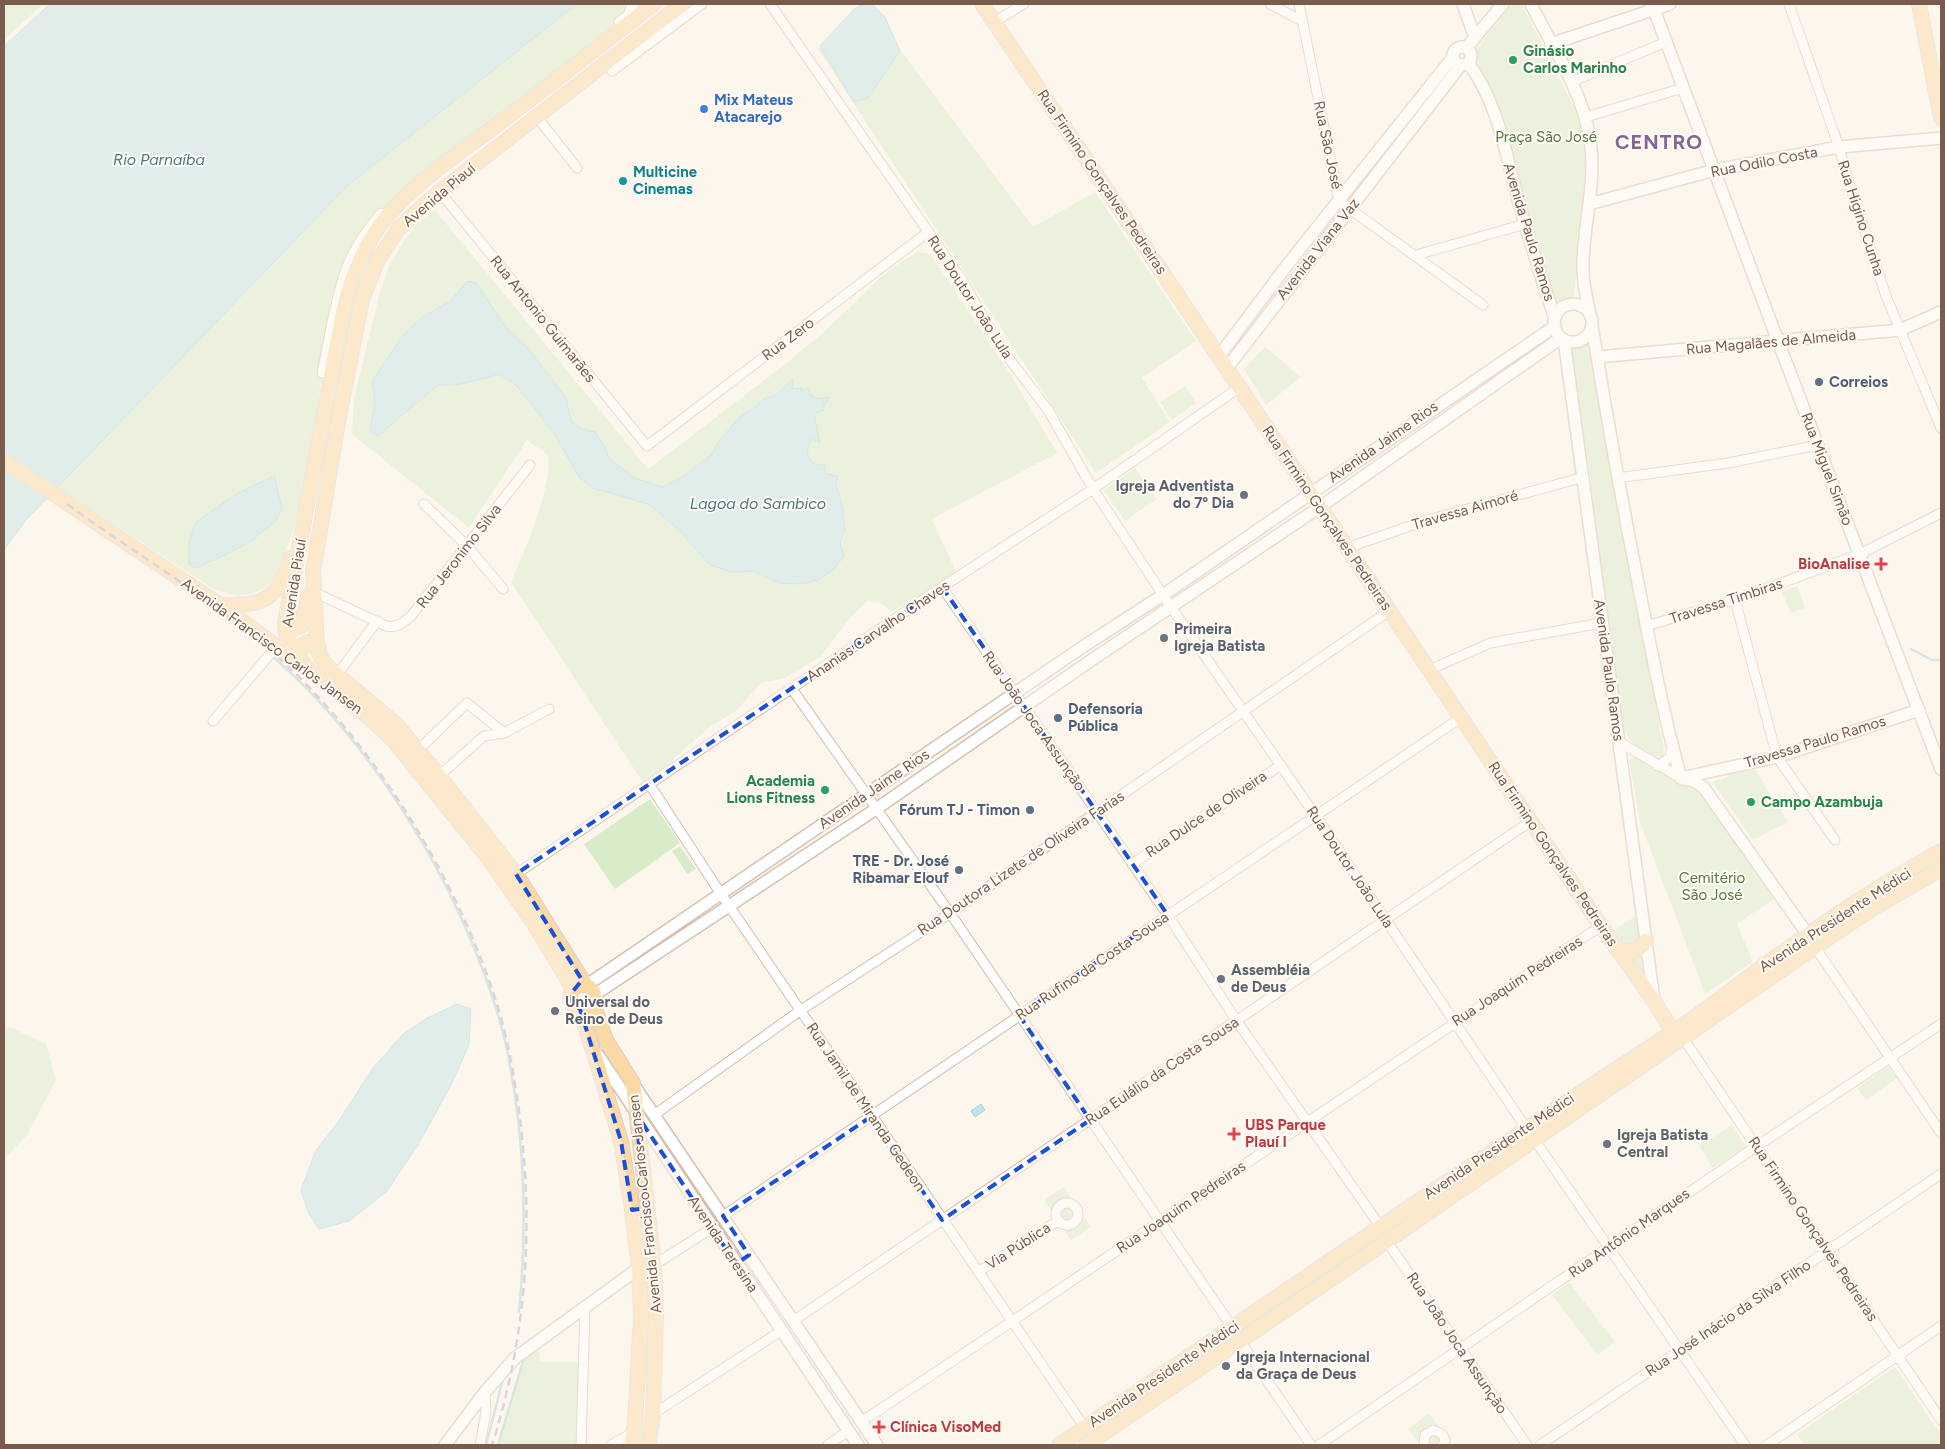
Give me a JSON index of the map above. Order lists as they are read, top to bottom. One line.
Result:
{"streets":{"main road":["Rua Firmino Gonçalves Pedreiras","Avenida Piauí","Avenida Francisco Carlos Jansen","Avenida Presidente Médici"],"street":["Rua São José","Rua Odilo Costa","Rua Higino Cunha","Avenida Paulo Ramos","Avenida Viana Vaz","Rua Doutor João Lula","Rua Antonio Guimarães","Rua Zero","Rua Magalães de Almeida","Avenida Jaime Rios","Rua Miguel Simão","Travessa Aimoré","Rua Jeronimo Silva","Travessa Timbiras","Ananias Carvalho Chaves","Rua João Joca Assunção","Travessa Paulo Ramos","Rua Dulce de Oliveira","Rua Doutora Lizete de Oliveira Farias","Rua Rufino da Costa Sousa","Rua Joaquim Pedreiras","Rua Eulálio da Costa Sousa","Rua Jamil de Miranda Gedeon","Rua Antônio Marques","Avenida Teresina","Via Pública","Rua José Inácio da Silva Filho"]},"crossings":[["Rua São José","Avenida Viana Vaz"],["Rua Odilo Costa","Rua Higino Cunha"],["Rua Odilo Costa","Rua Miguel Simão"],["Rua Firmino Gonçalves Pedreiras","Avenida Paulo Ramos"],["Rua Firmino Gonçalves Pedreiras","Avenida Viana Vaz"],["Rua Firmino Gonçalves Pedreiras","Avenida Jaime Rios"],["Rua Firmino Gonçalves Pedreiras","Travessa Aimoré"],["Rua Firmino Gonçalves Pedreiras","Ananias Carvalho Chaves"],["Rua Firmino Gonçalves Pedreiras","Rua Doutora Lizete de Oliveira Farias"],["Rua Firmino Gonçalves Pedreiras","Avenida Presidente Médici"],["Rua Firmino Gonçalves Pedreiras","Rua Rufino da Costa Sousa"],["Rua Firmino Gonçalves Pedreiras","Rua Joaquim Pedreiras"],["Rua Firmino Gonçalves Pedreiras","Rua Eulálio da Costa Sousa"],["Rua Firmino Gonçalves Pedreiras","Rua Antônio Marques"],["Rua Firmino Gonçalves Pedreiras","Rua José Inácio da Silva Filho"],["Avenida Piauí","Rua Antonio Guimarães"],["Avenida Piauí","Rua Jeronimo Silva"],["Avenida Piauí","Avenida Francisco Carlos Jansen"],["Rua Higino Cunha","Rua Magalães de Almeida"],["Avenida Paulo Ramos","Avenida Viana Vaz"],["Avenida Paulo Ramos","Avenida Jaime Rios"],["Avenida Paulo Ramos","Travessa Aimoré"],["Rua Doutor João Lula","Rua Zero"],["Rua Doutor João Lula","Avenida Jaime Rios"],["Rua Doutor João Lula","Ananias Carvalho Chaves"],["Rua Doutor João Lula","Rua Dulce de Oliveira"],["Rua Doutor João Lula","Rua Doutora Lizete de Oliveira Farias"],["Rua Doutor João Lula","Avenida Presidente Médici"],["Rua Doutor João Lula","Rua Rufino da Costa Sousa"],["Rua Doutor João Lula","Rua Joaquim Pedreiras"],["Rua Doutor João Lula","Rua Eulálio da Costa Sousa"],["Rua Doutor João Lula","Rua Antônio Marques"],["Rua Doutor João Lula","Rua José Inácio da Silva Filho"],["Rua Antonio Guimarães","Rua Zero"],["Rua Magalães de Almeida","Rua Miguel Simão"],["Avenida Jaime Rios","Avenida Francisco Carlos Jansen"],["Avenida Jaime Rios","Rua João Joca Assunção"],["Avenida Jaime Rios","Rua Jamil de Miranda Gedeon"],["Rua Miguel Simão","Travessa Timbiras"],["Rua Miguel Simão","Travessa Paulo Ramos"],["Rua Jeronimo Silva","Avenida Francisco Carlos Jansen"],["Ananias Carvalho Chaves","Avenida Francisco Carlos Jansen"],["Ananias Carvalho Chaves","Rua João Joca Assunção"],["Ananias Carvalho Chaves","Rua Jamil de Miranda Gedeon"],["Avenida Francisco Carlos Jansen","Avenida Teresina"],["Rua João Joca Assunção","Rua Dulce de Oliveira"],["Rua João Joca Assunção","Rua Doutora Lizete de Oliveira Farias"],["Rua João Joca Assunção","Avenida Presidente Médici"],["Rua João Joca Assunção","Rua Rufino da Costa Sousa"],["Rua João Joca Assunção","Rua Joaquim Pedreiras"],["Rua João Joca Assunção","Rua Eulálio da Costa Sousa"],["Rua João Joca Assunção","Rua Antônio Marques"],["Rua Doutora Lizete de Oliveira Farias","Rua Jamil de Miranda Gedeon"],["Rua Doutora Lizete de Oliveira Farias","Avenida Teresina"],["Avenida Presidente Médici","Rua Jamil de Miranda Gedeon"],["Rua Rufino da Costa Sousa","Rua Jamil de Miranda Gedeon"],["Rua Rufino da Costa Sousa","Avenida Teresina"],["Rua Joaquim Pedreiras","Rua Jamil de Miranda Gedeon"],["Rua Joaquim Pedreiras","Avenida Teresina"],["Rua Eulálio da Costa Sousa","Rua Jamil de Miranda Gedeon"],["Rua Eulálio da Costa Sousa","Avenida Teresina"],["Rua Jamil de Miranda Gedeon","Via Pública"]],"districts":["CENTRO"],"water":["Rio Parnaíba","Lagoa do Sambico"],"parks":["Praça São José","Cemitério São José"],"places":{"other":["Ginásio Carlos Marinho","Mix Mateus Atacarejo","Multicine Cinemas","Correios","Igreja Adventista do 7º Dia","Primeira Igreja Batista","Defensoria Pública","Academia Lions Fitness","Campo Azambuja","Fórum TJ - Timon","TRE - Dr. José Ribamar Elouf","Assembléia de Deus","Universal do Reino de Deus","Igreja Batista Central","Igreja Internacional da Graça de Deus"],"health":["BioAnalise","UBS Parque PIauí I","Clínica VisoMed"]}}
